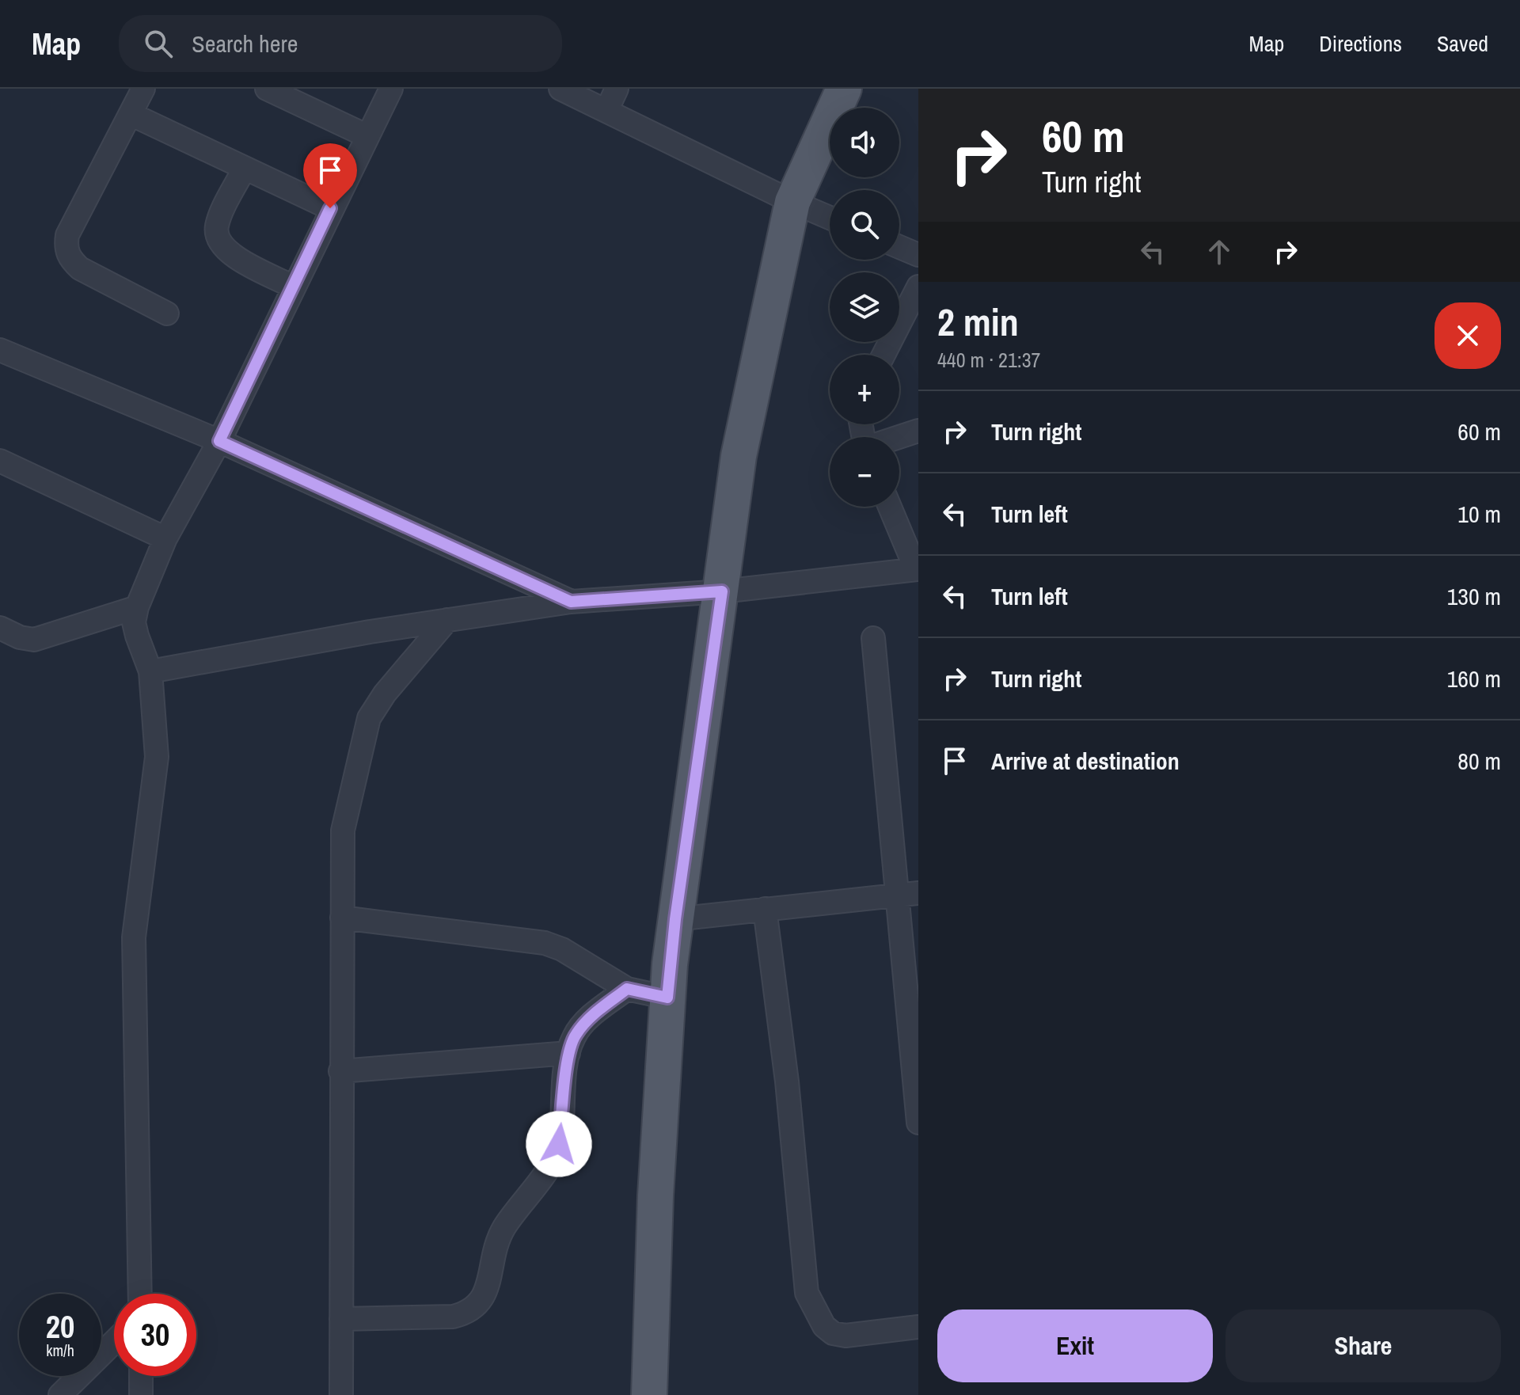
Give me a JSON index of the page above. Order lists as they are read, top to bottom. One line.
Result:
{"page":{"header":"Map","search":"Search here","nav":["Map","Directions","Saved"],"turn":["60 m","Turn right"],"map_buttons":["+","−"],"heading":["2 min","440 m · 21:37"],"list":[{"name":"Turn right","value":"60 m"},{"name":"Turn left","value":"10 m"},{"name":"Turn left","value":"130 m"},{"name":"Turn right","value":"160 m"},{"name":"Arrive at destination","value":"80 m"}],"speed":"20 km/h","limit":"30","buttons":["Exit","Share"]}}
